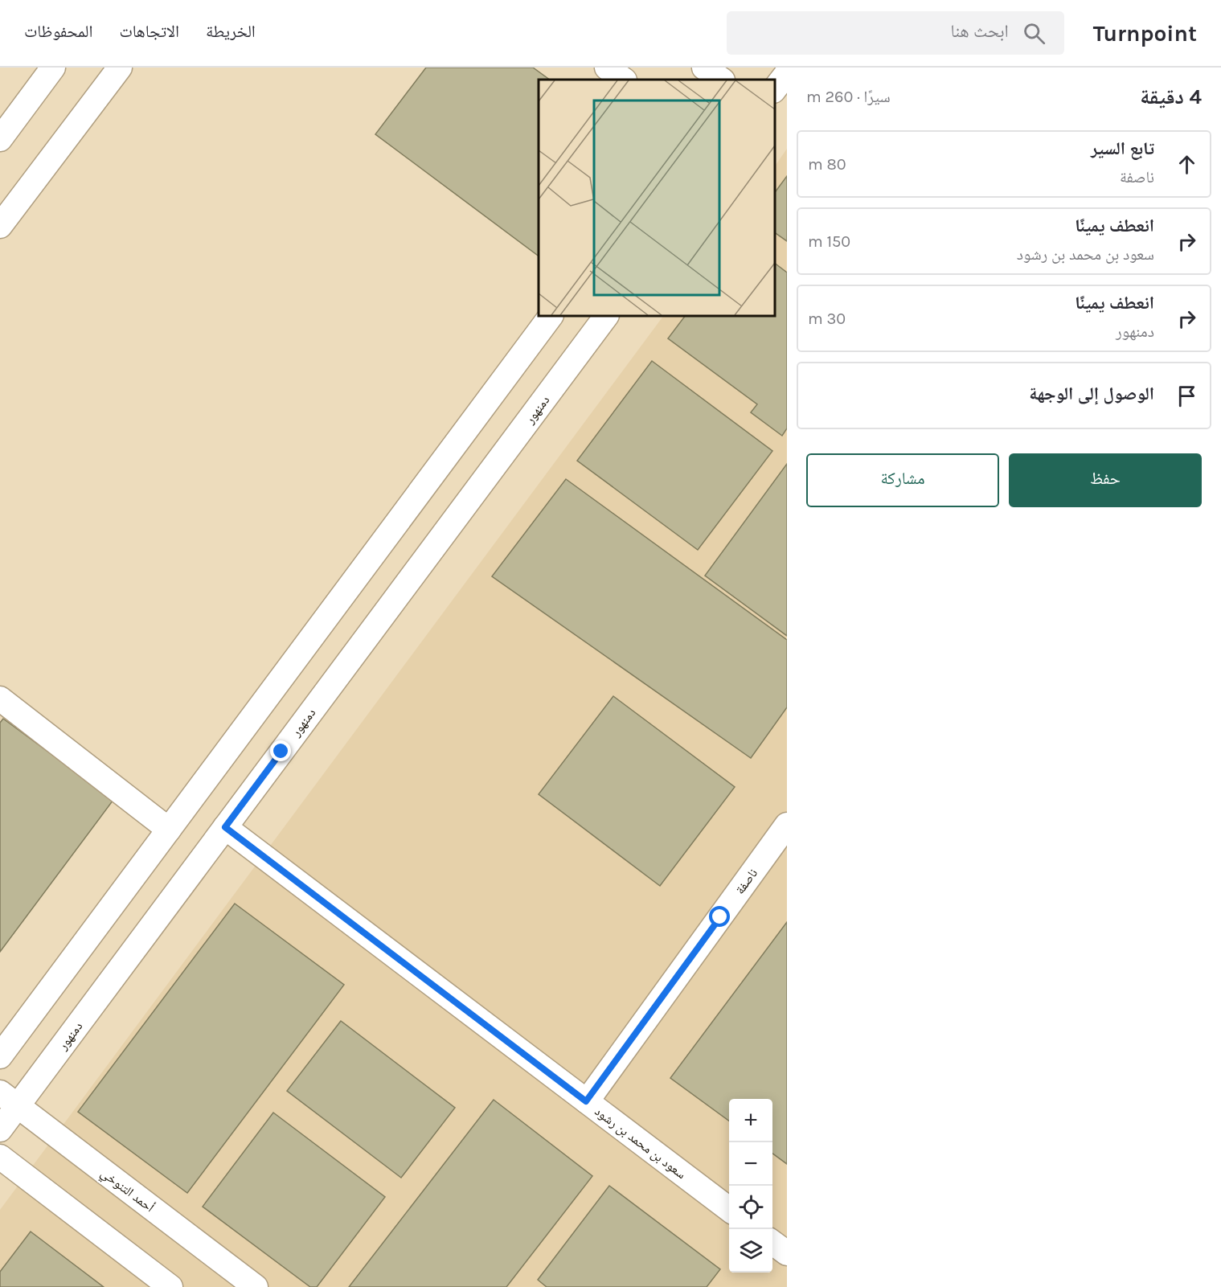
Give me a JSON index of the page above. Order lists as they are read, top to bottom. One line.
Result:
{"streets":{"street":["دمنهور","ناصفة","سعود بن محمد بن رشود","أحمد التنوخي"]},"crossings":[["دمنهور","سعود بن محمد بن رشود"],["دمنهور","أحمد التنوخي"],["ناصفة","سعود بن محمد بن رشود"]],"page":{"header":"Turnpoint","search":"ابحث هنا","nav":["الخريطة","الاتجاهات","المحفوظات"],"heading":["4 دقيقة","سيرًا · 260 m"],"list":[["تابع السير","ناصفة","80 m"],["انعطف يمينًا","سعود بن محمد بن رشود","150 m"],["انعطف يمينًا","دمنهور","30 m"],"الوصول إلى الوجهة"],"buttons":["حفظ","مشاركة"],"map_buttons":["+","−"]}}
